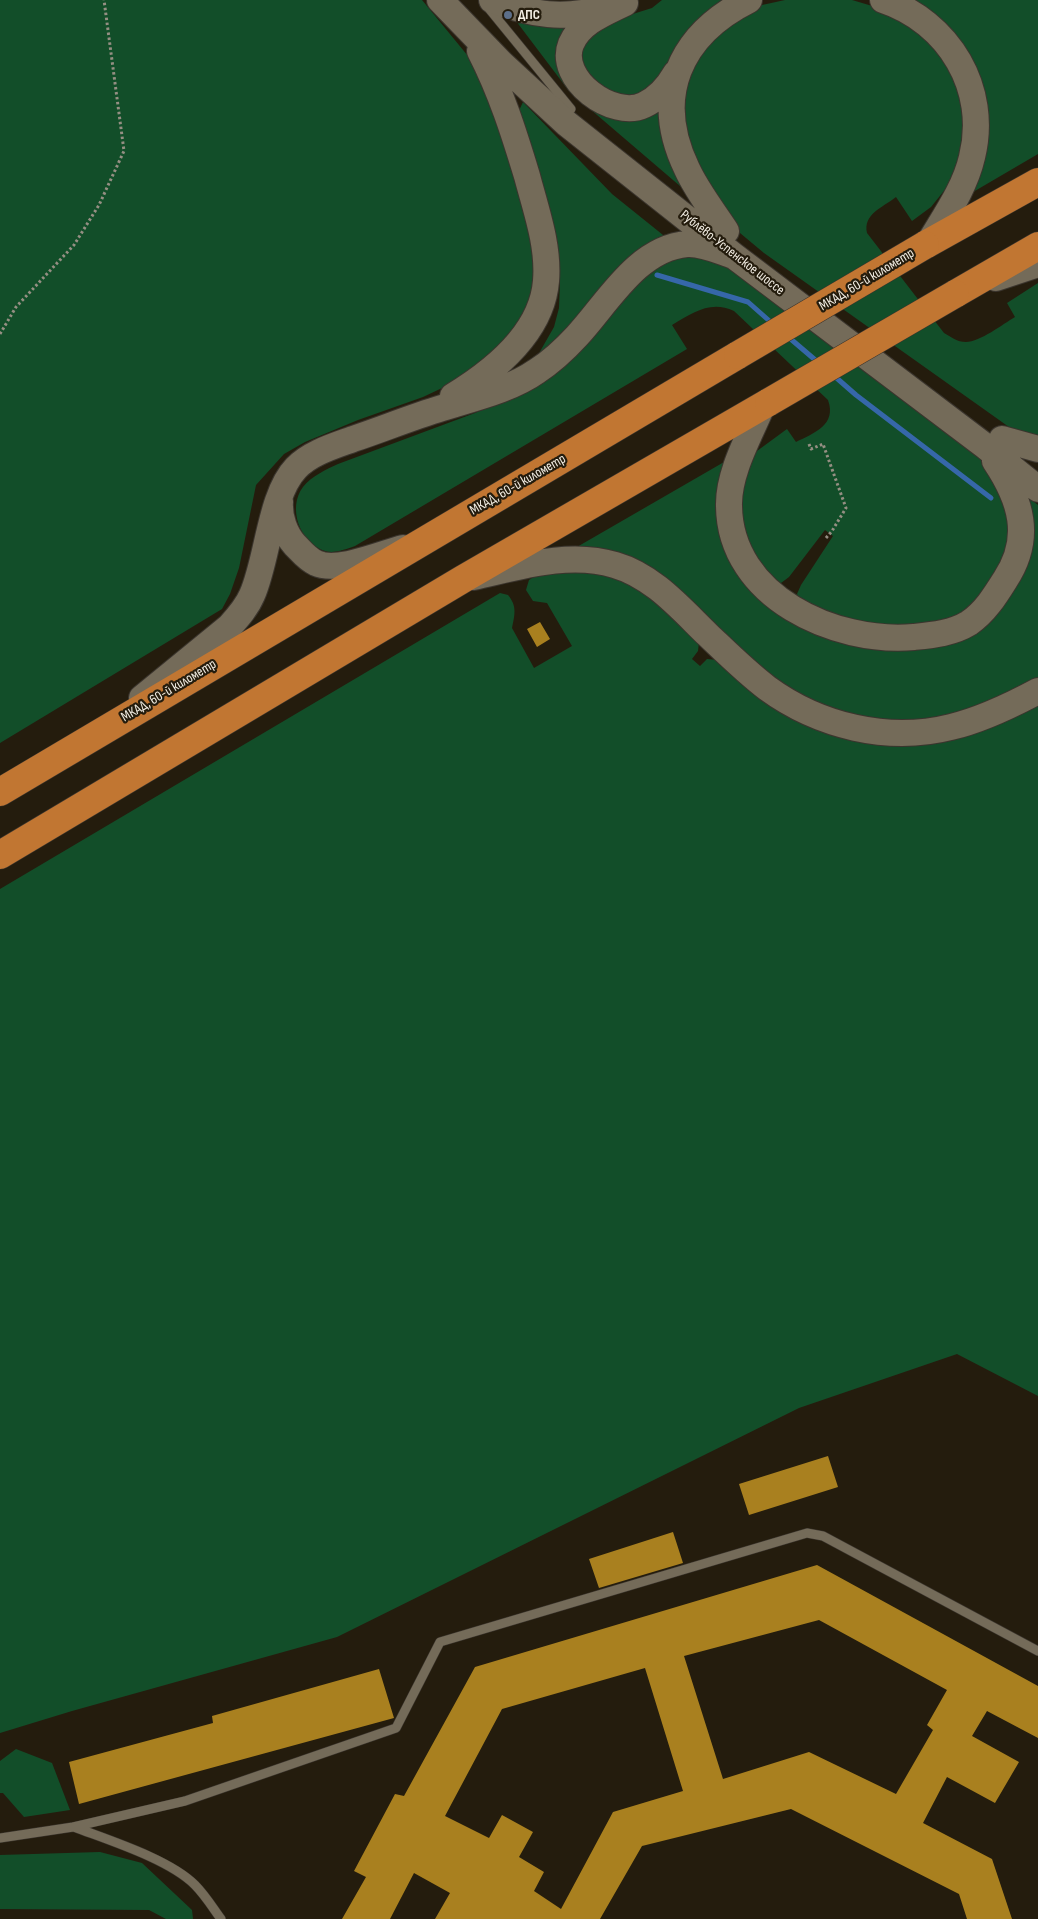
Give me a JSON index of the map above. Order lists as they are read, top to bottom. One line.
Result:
{"streets":{"highway":["МКАД, 60-й километр"],"main road":["Рублёво-Успенское шоссе"]},"places":["ДПС"]}
